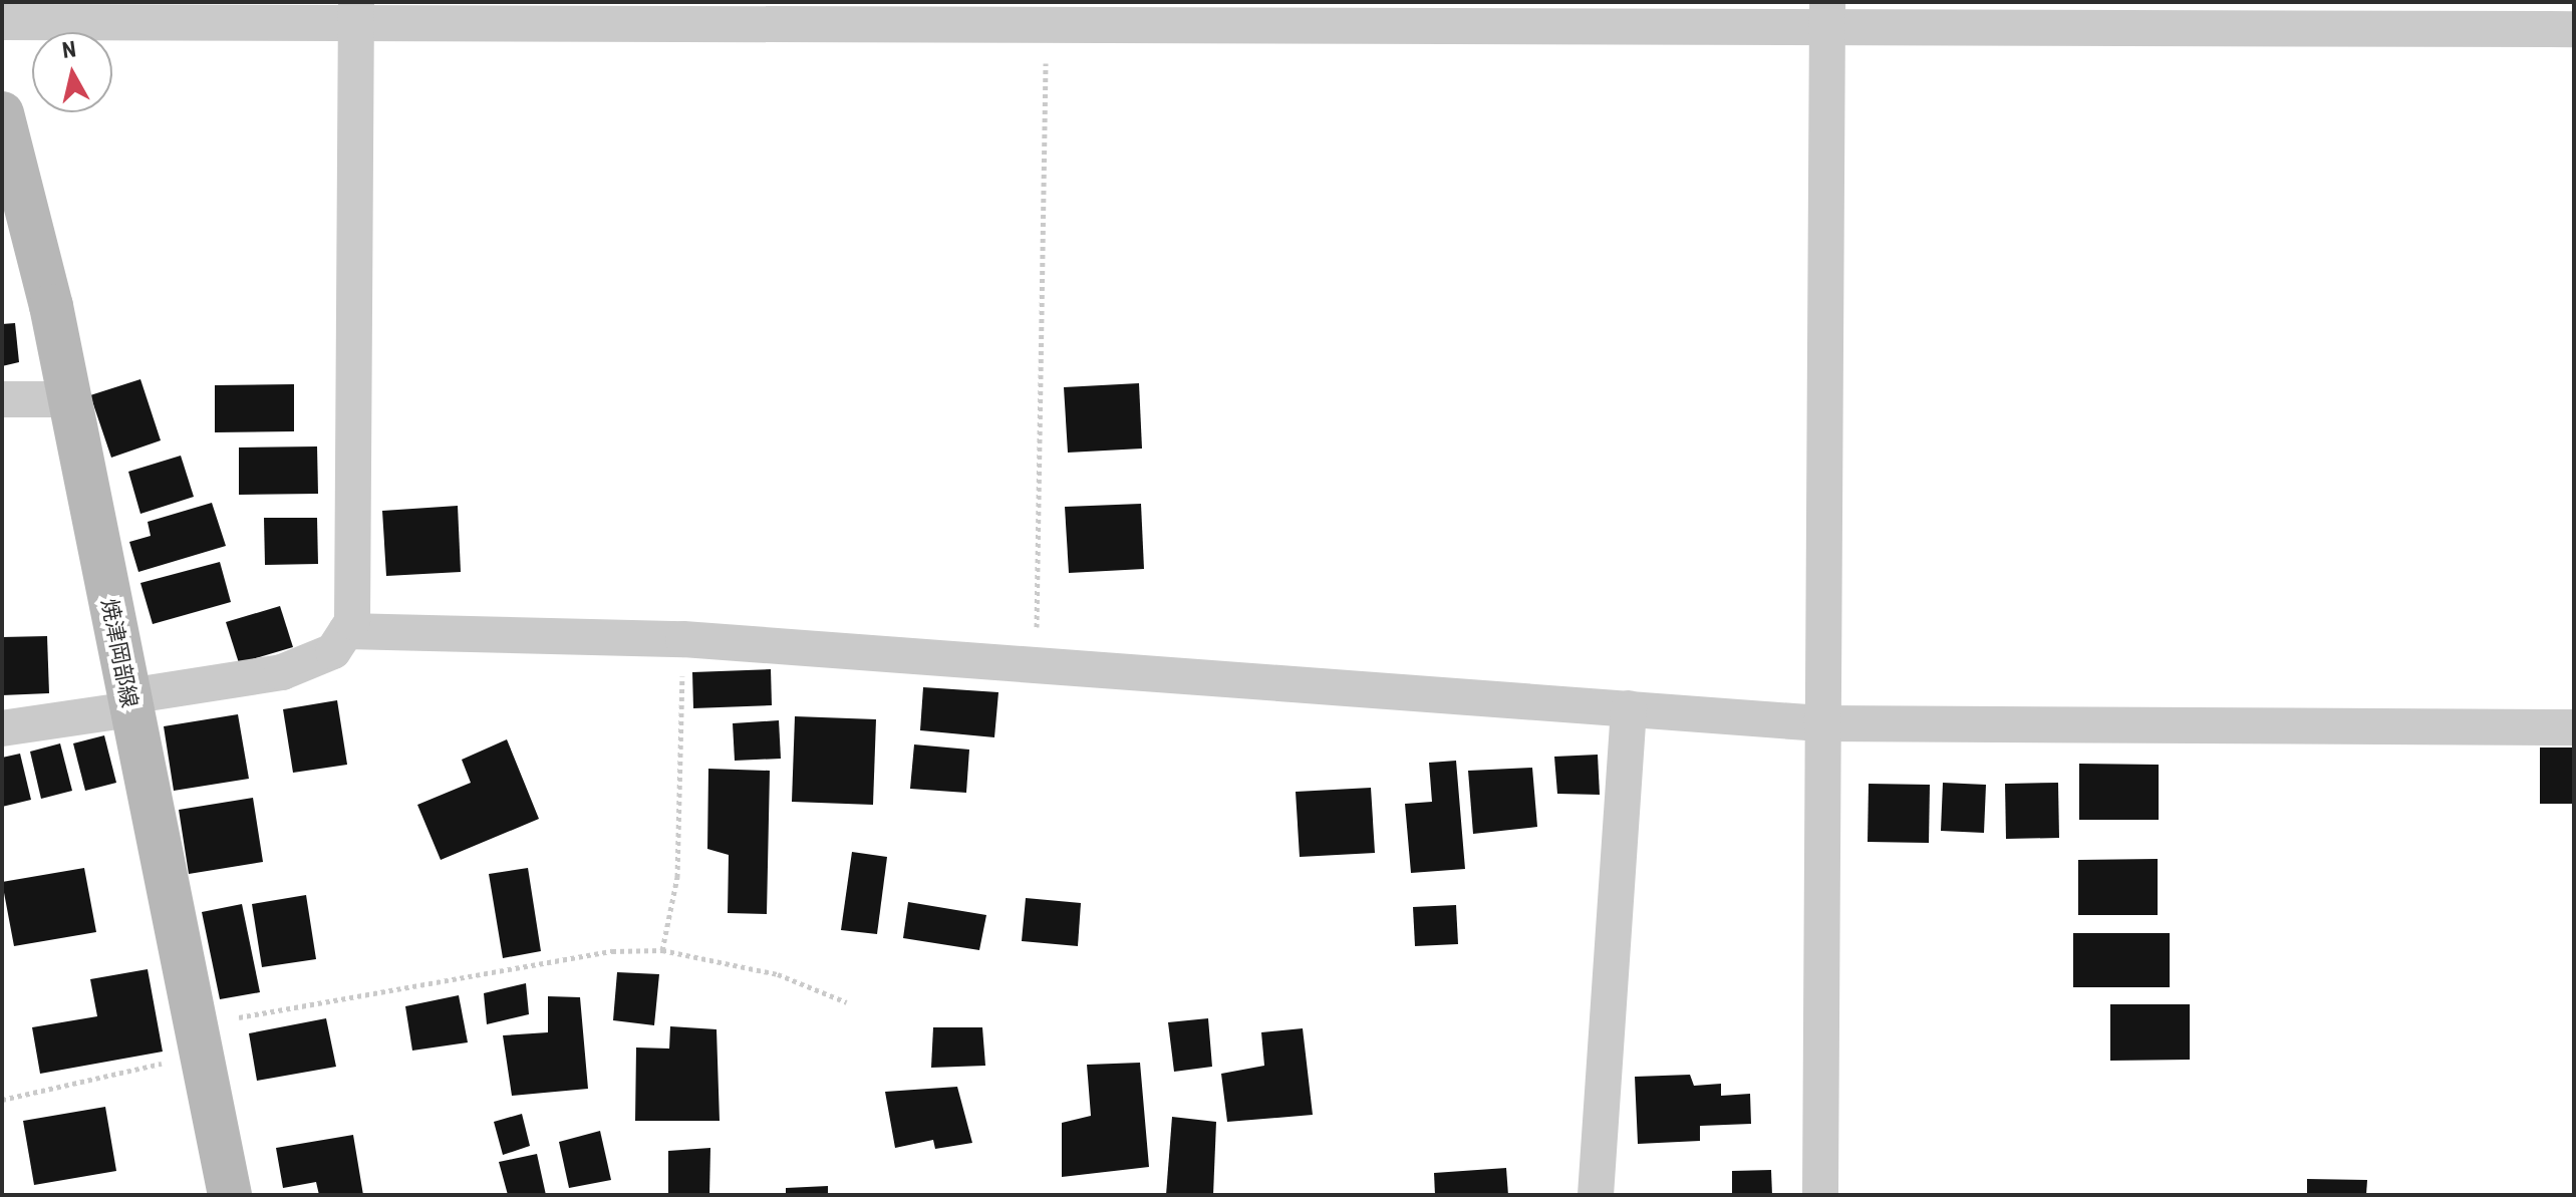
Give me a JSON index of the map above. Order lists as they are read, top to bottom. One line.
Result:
{"streets":{"main road":["焼津岡部線"]},"north":"top"}
